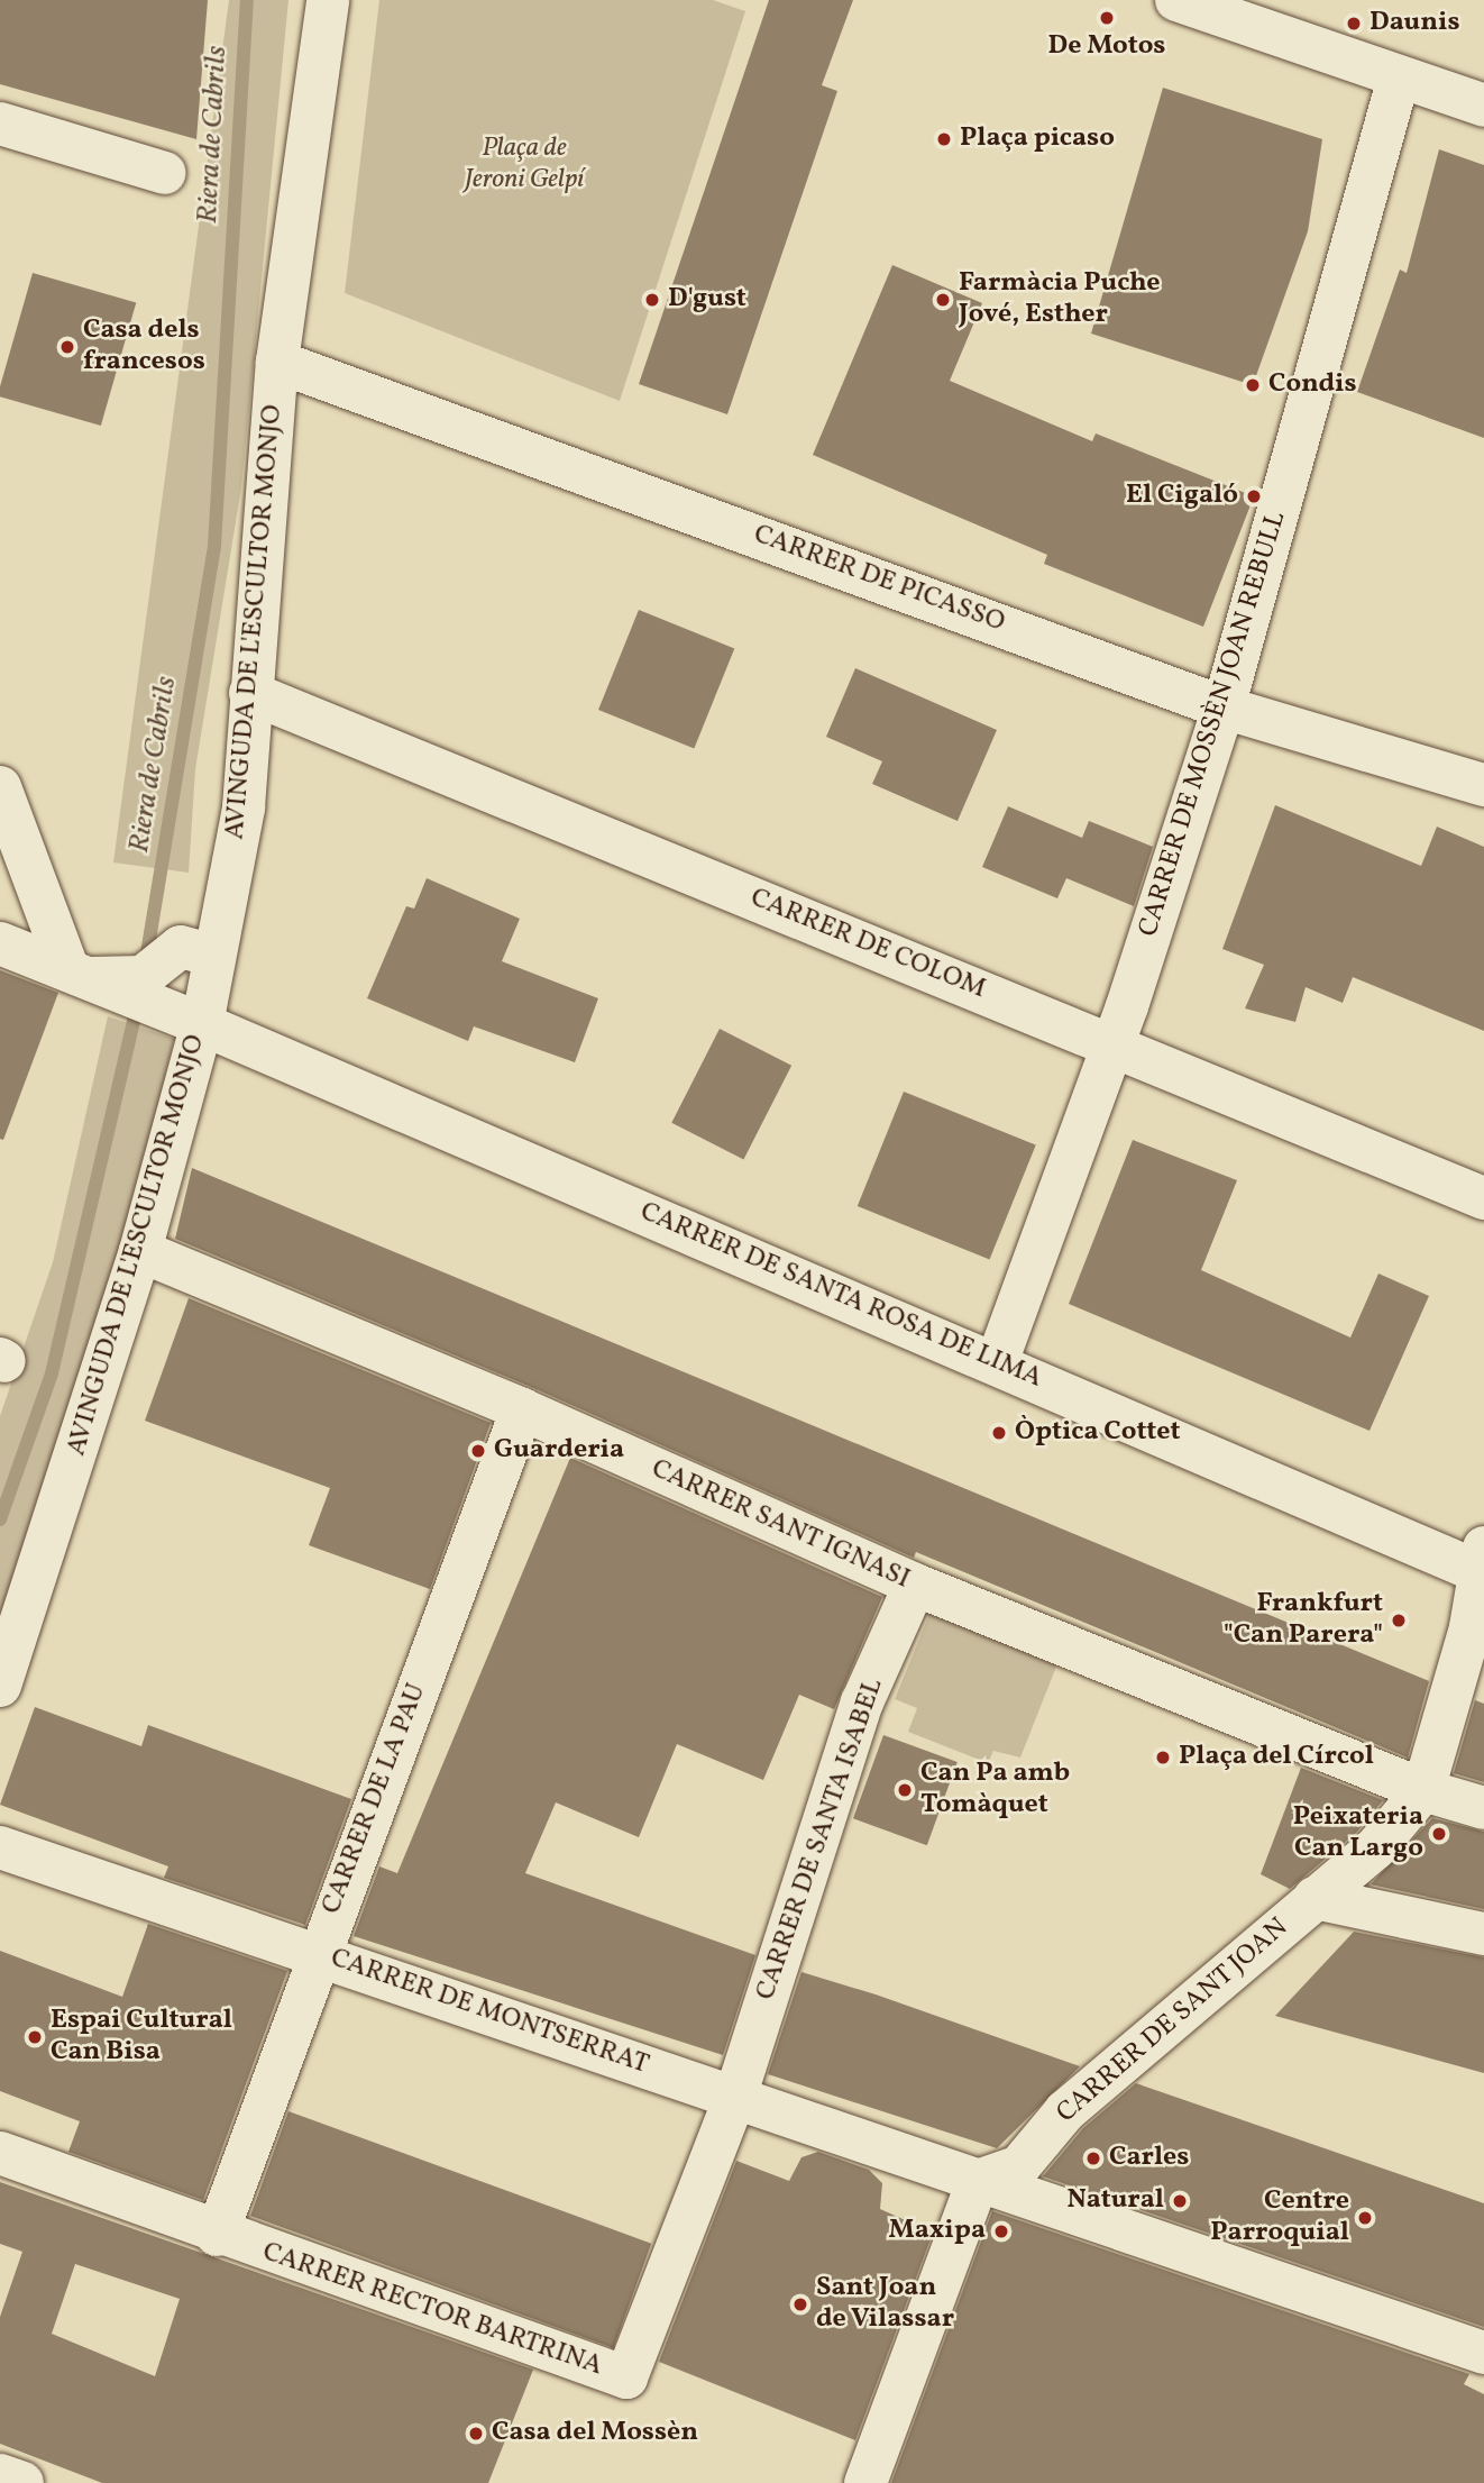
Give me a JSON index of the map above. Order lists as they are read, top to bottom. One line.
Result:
{"streets":{"street":["CARRER DE PICASSO","AVINGUDA DE L'ESCULTOR MONJO","CARRER DE MOSSÈN JOAN REBULL","CARRER DE COLOM","CARRER DE SANTA ROSA DE LIMA","CARRER SANT IGNASI","CARRER DE LA PAU","CARRER DE SANTA ISABEL","CARRER DE MONTSERRAT","CARRER DE SANT JOAN","CARRER RECTOR BARTRINA"]},"crossings":[["CARRER DE PICASSO","AVINGUDA DE L'ESCULTOR MONJO"],["CARRER DE PICASSO","CARRER DE MOSSÈN JOAN REBULL"],["AVINGUDA DE L'ESCULTOR MONJO","CARRER DE COLOM"],["AVINGUDA DE L'ESCULTOR MONJO","CARRER DE SANTA ROSA DE LIMA"],["AVINGUDA DE L'ESCULTOR MONJO","CARRER SANT IGNASI"],["CARRER DE MOSSÈN JOAN REBULL","CARRER DE COLOM"],["CARRER DE MOSSÈN JOAN REBULL","CARRER DE SANTA ROSA DE LIMA"],["CARRER SANT IGNASI","CARRER DE LA PAU"],["CARRER SANT IGNASI","CARRER DE SANTA ISABEL"],["CARRER SANT IGNASI","CARRER DE SANT JOAN"],["CARRER DE LA PAU","CARRER DE MONTSERRAT"],["CARRER DE LA PAU","CARRER RECTOR BARTRINA"],["CARRER DE SANTA ISABEL","CARRER DE MONTSERRAT"],["CARRER DE SANTA ISABEL","CARRER RECTOR BARTRINA"],["CARRER DE MONTSERRAT","CARRER DE SANT JOAN"],["CARRER DE MONTSERRAT","CARRER RECTOR BARTRINA"]],"water":["Riera de Cabrils"],"parks":["Plaça de Jeroni Gelpí"],"places":["De Motos","Daunis","Plaça picaso","D'gust","Farmàcia Puche Jové, Esther","Casa dels francesos","Condis","El Cigaló","Òptica Cottet","Guarderia","Frankfurt \"Can Parera\"","Plaça del Círcol","Can Pa amb Tomàquet","Peixateria Can Largo","Espai Cultural Can Bisa","Carles","Natural","Centre Parroquial","Maxipa","Sant Joan de Vilassar","Casa del Mossèn"]}
